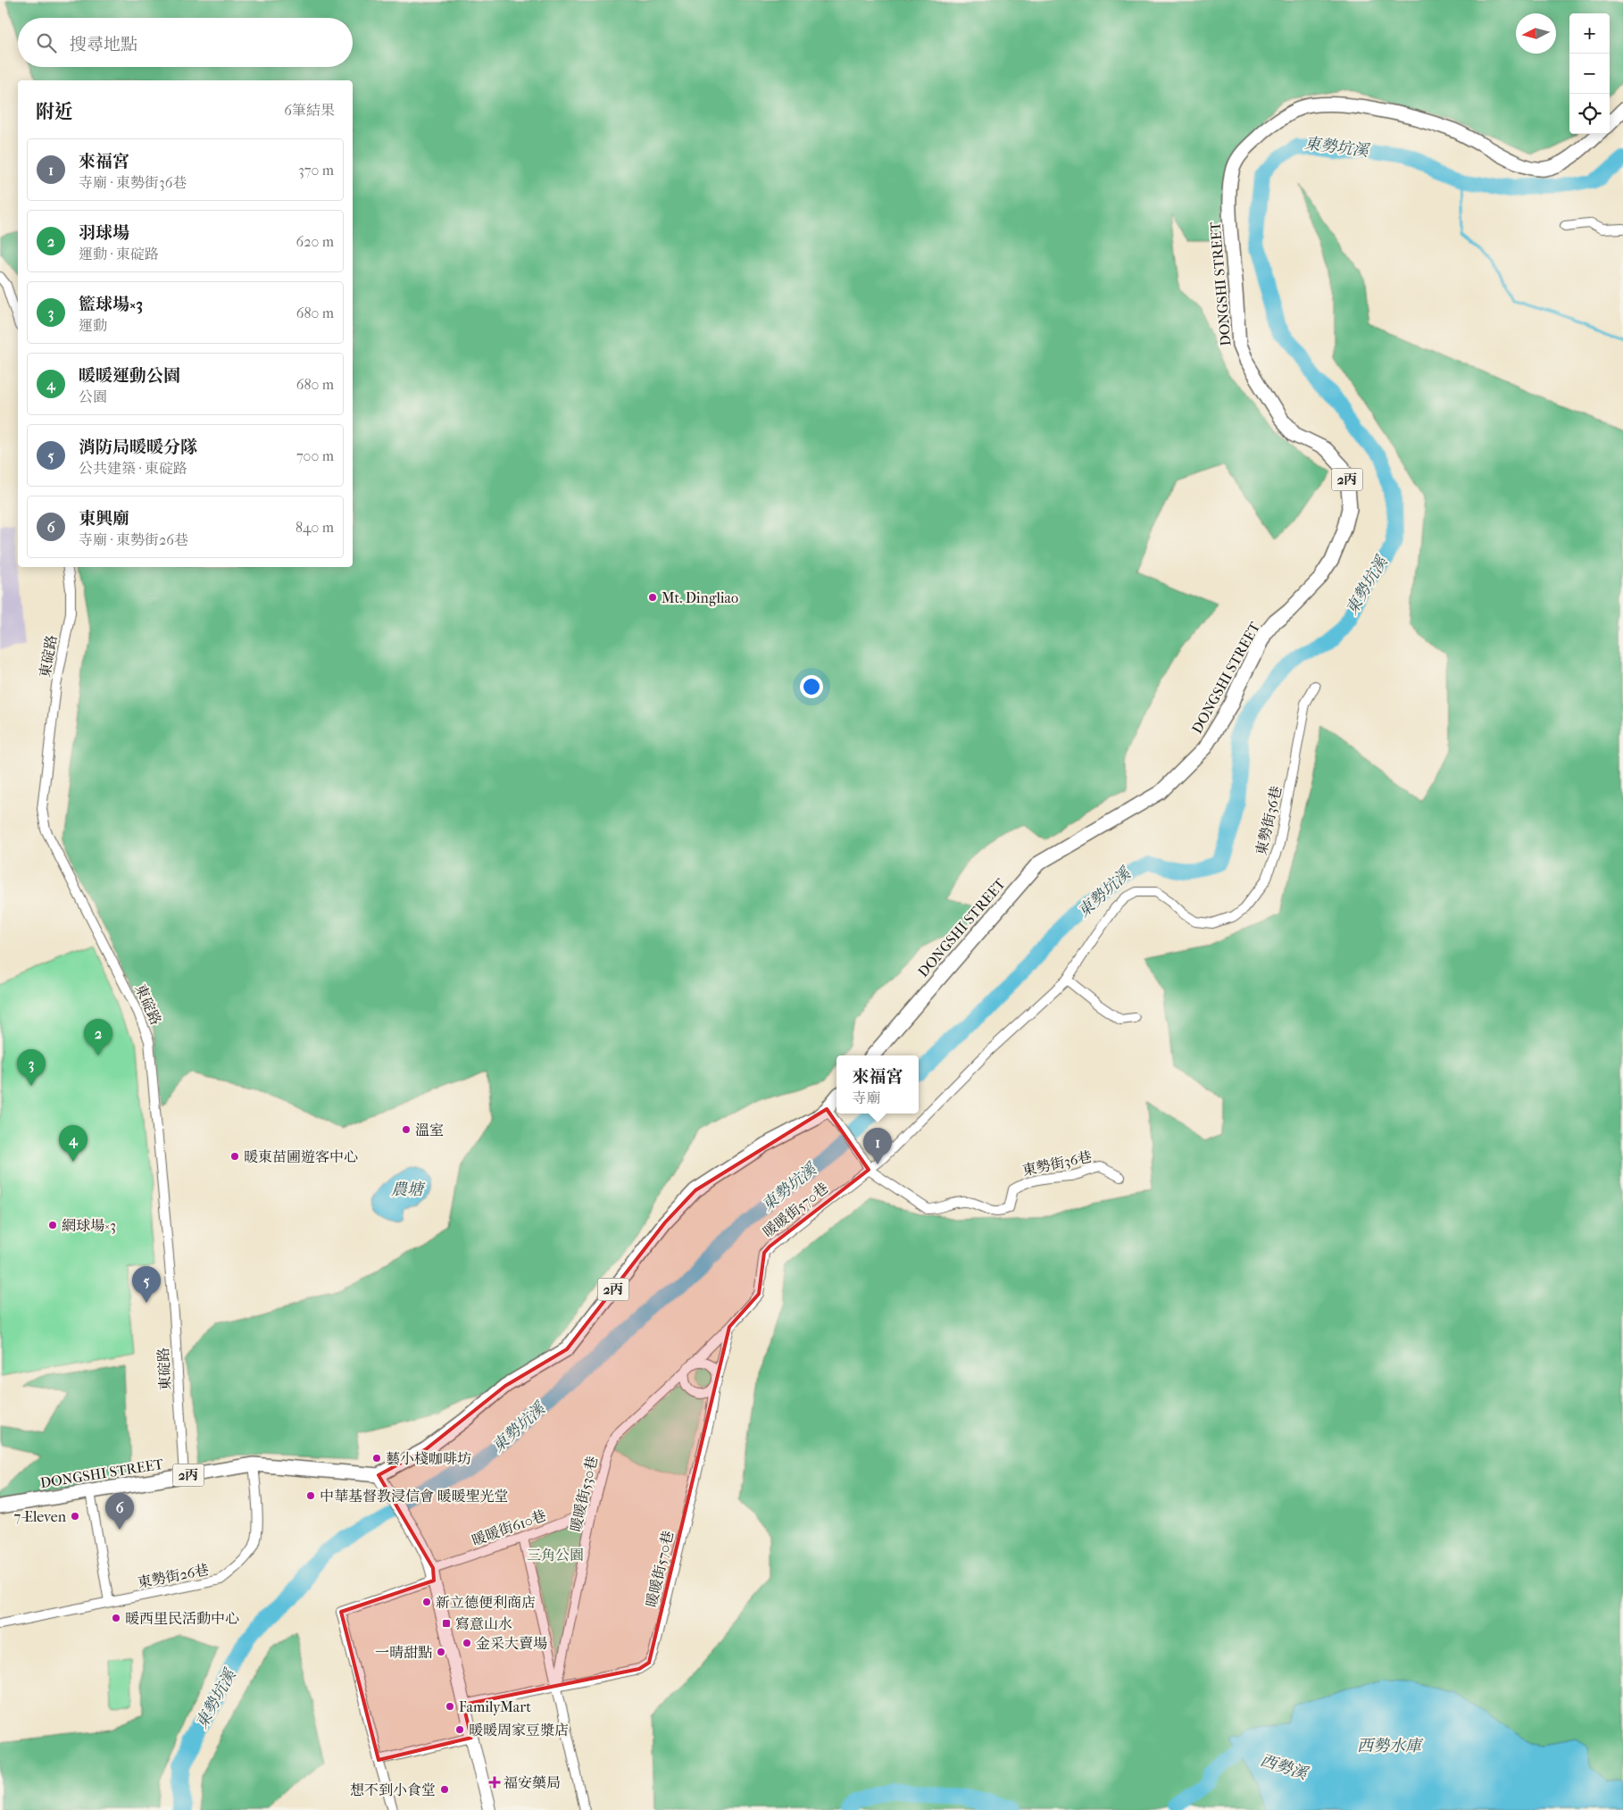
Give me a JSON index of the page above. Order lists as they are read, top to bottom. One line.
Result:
{"streets":{"main road":["DONGSHI STREET","2丙"],"street":["東碇路","東勢街36巷","暖暖街570巷","暖暖街530巷","暖暖街610巷","東勢街26巷"]},"crossings":[["DONGSHI STREET","2丙"],["DONGSHI STREET","東碇路"],["DONGSHI STREET","東勢街26巷"],["東勢街36巷","暖暖街570巷"],["暖暖街570巷","暖暖街530巷"],["暖暖街530巷","暖暖街610巷"]],"water":["東勢坑溪","農塘","西勢水庫","西勢溪"],"parks":["三角公園"],"places":{"other":["Mt. Dingliao","溫室","暖東苗圃遊客中心","網球場×3","藝小棧咖啡坊","中華基督教浸信會 暖暖聖光堂","7-Eleven","新立德便利商店","暖西里民活動中心","金采大賣場","一晴甜點","FamilyMart","暖暖周家豆漿店","想不到小食堂"],"transit":["寫意山水"],"health":["福安藥局"]},"north":"left","page":{"map_buttons":["+","−"],"search":"搜尋地點","heading":["附近","6筆結果"],"list":[{"mark":"1","name":"來福宮","note":"寺廟 · 東勢街36巷","value":"370 m"},{"mark":"2","name":"羽球場","note":"運動 · 東碇路","value":"620 m"},{"mark":"3","name":"籃球場×3","note":"運動","value":"680 m"},{"mark":"4","name":"暖暖運動公園","note":"公園","value":"680 m"},{"mark":"5","name":"消防局暖暖分隊","note":"公共建築 · 東碇路","value":"700 m"},{"mark":"6","name":"東興廟","note":"寺廟 · 東勢街26巷","value":"840 m"}],"pins":["2","3","4","1","5","6"],"popup":["來福宮","寺廟"]}}
